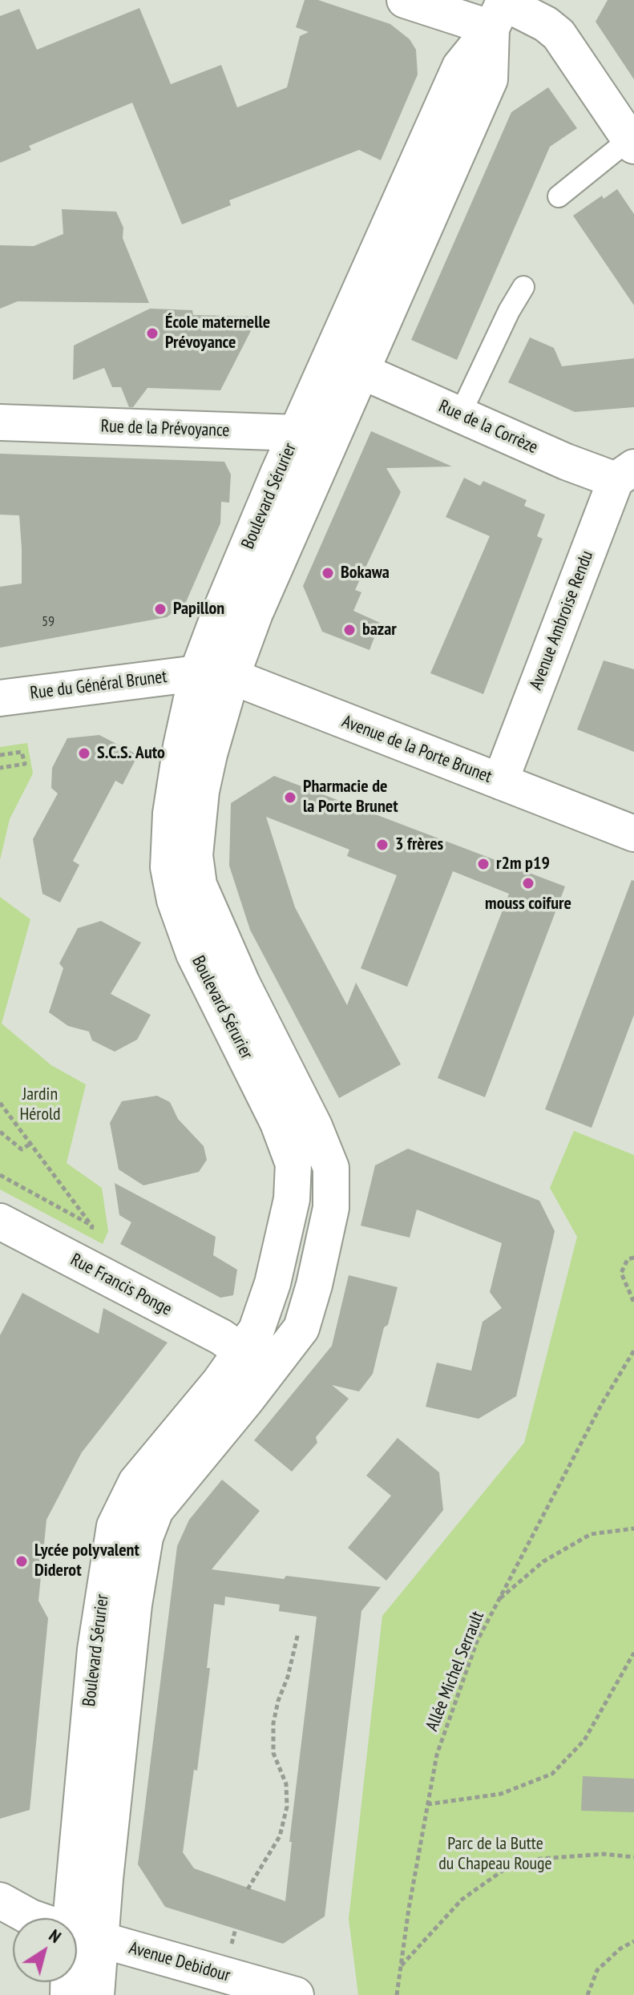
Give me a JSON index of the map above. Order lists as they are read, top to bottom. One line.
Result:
{"streets":{"street":["Rue de la Corrèze","Rue de la Prévoyance","Boulevard Sérurier","Avenue Ambroise Rendu","Rue du Général Brunet","Avenue de la Porte Brunet","Rue Francis Ponge","Avenue Debidour"],"path":["Allée Michel Serrault"]},"crossings":[["Rue de la Corrèze","Boulevard Sérurier"],["Rue de la Corrèze","Avenue Ambroise Rendu"],["Rue de la Prévoyance","Boulevard Sérurier"],["Boulevard Sérurier","Rue du Général Brunet"],["Boulevard Sérurier","Avenue de la Porte Brunet"],["Boulevard Sérurier","Rue Francis Ponge"],["Boulevard Sérurier","Avenue Debidour"],["Avenue Ambroise Rendu","Avenue de la Porte Brunet"],["Rue du Général Brunet","Avenue de la Porte Brunet"]],"parks":["Jardin Hérold","Parc de la Butte du Chapeau Rouge"],"places":["École maternelle Prévoyance","Bokawa","Papillon","bazar","S.C.S. Auto","Pharmacie de la Porte Brunet","3 frères","r2m p19","mouss coifure","Lycée polyvalent Diderot"],"house_numbers":["59"],"north":"top right"}
